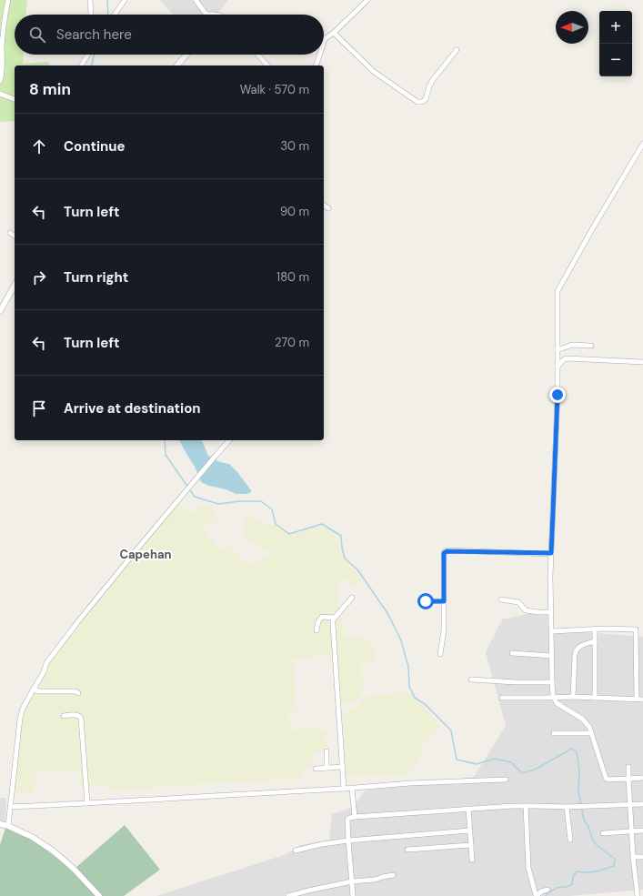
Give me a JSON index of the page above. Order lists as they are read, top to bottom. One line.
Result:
{"districts":["Capehan"],"north":"left","page":{"map_buttons":["+","−"],"search":"Search here","heading":["8 min","Walk · 570 m"],"list":[["Continue","30 m"],["Turn left","90 m"],["Turn right","180 m"],["Turn left","270 m"],"Arrive at destination"]}}
